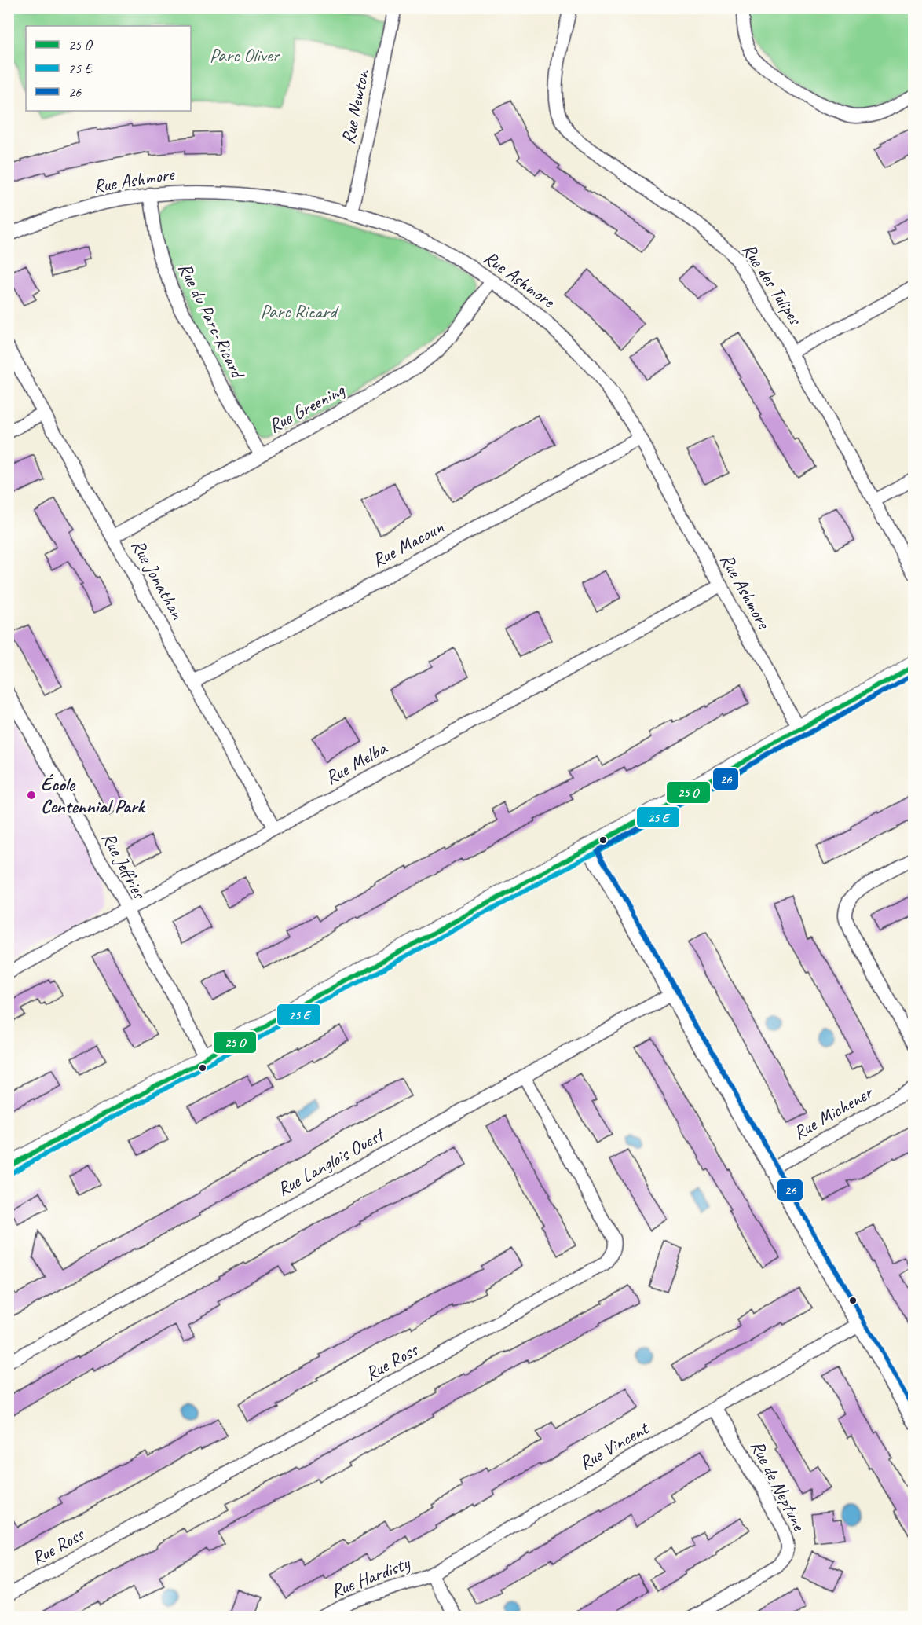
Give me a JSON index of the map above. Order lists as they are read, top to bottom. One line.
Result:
{"streets":{"street":["Rue Newton","Rue Ashmore","Rue des Tulipes","Rue du Parc-Ricard","Rue Greening","Rue Macoun","Rue Jonathan","Rue Melba","Rue Jeffries","Rue Michener","Rue Langlois Ouest","Rue Ross","Rue Vincent","Rue de Neptune","Rue Hardisty"]},"crossings":[["Rue Newton","Rue Ashmore"],["Rue Ashmore","Rue du Parc-Ricard"],["Rue Ashmore","Rue Greening"],["Rue Ashmore","Rue Macoun"],["Rue Ashmore","Rue Melba"],["Rue du Parc-Ricard","Rue Greening"],["Rue Greening","Rue Jonathan"],["Rue Macoun","Rue Jonathan"],["Rue Jonathan","Rue Melba"],["Rue Melba","Rue Jeffries"],["Rue Langlois Ouest","Rue Ross"],["Rue Vincent","Rue de Neptune"],["Rue Vincent","Rue Hardisty"]],"parks":["Parc Oliver","Parc Ricard"],"places":["École Centennial Park"],"lines":["transit line 26"],"legend":["25 O","25 E","26"]}
